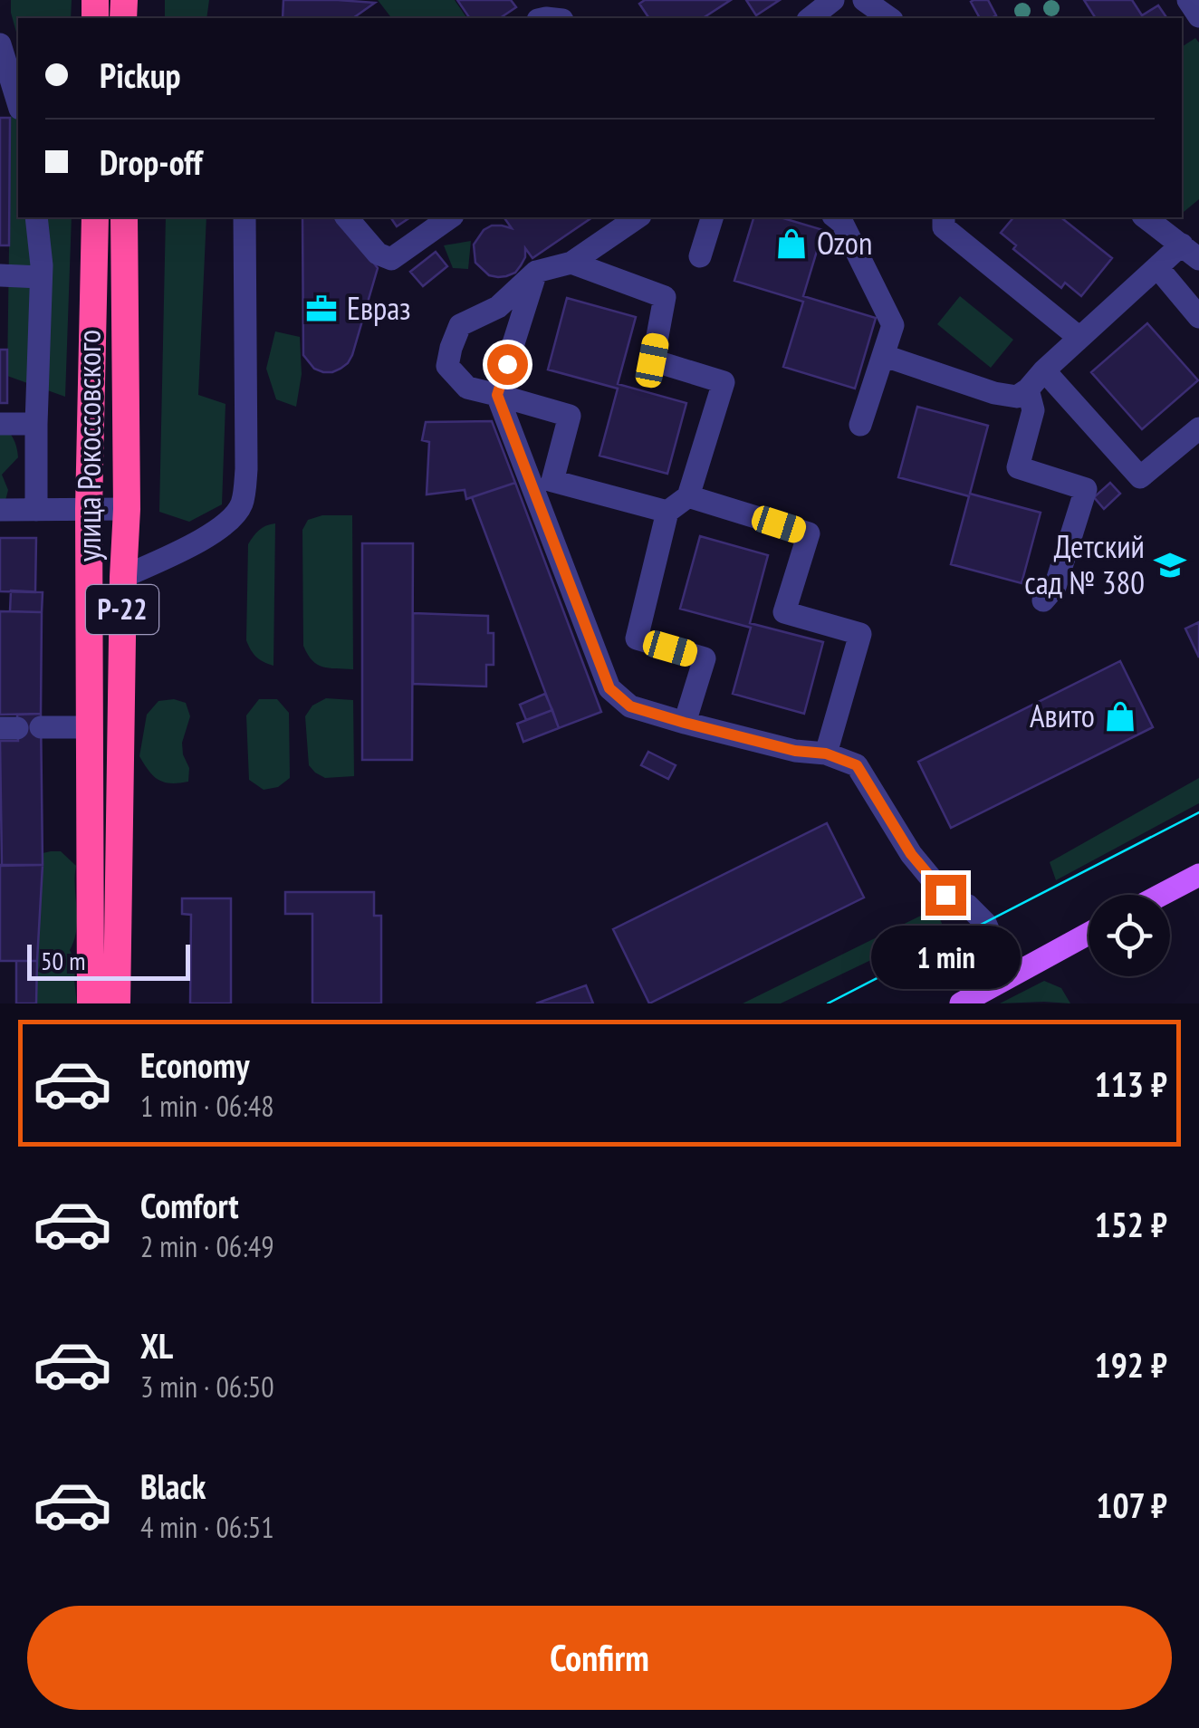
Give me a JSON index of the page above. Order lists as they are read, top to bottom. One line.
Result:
{"streets":{"highway":["улица Рокоссовского","Р-22"]},"places":{"shop":["Ozon","Авито"],"office":["Евраз"],"school or university":["Детский сад № 380"]},"scale_bar":"50 m","page":{"banner":["Pickup","Drop-off"],"bubble":"1 min","scale":"50 m","list":[{"name":"Economy","note":"1 min · 06:48","value":"113 ₽"},{"name":"Comfort","note":"2 min · 06:49","value":"152 ₽"},{"name":"XL","note":"3 min · 06:50","value":"192 ₽"},{"name":"Black","note":"4 min · 06:51","value":"107 ₽"}],"buttons":"Confirm"}}
